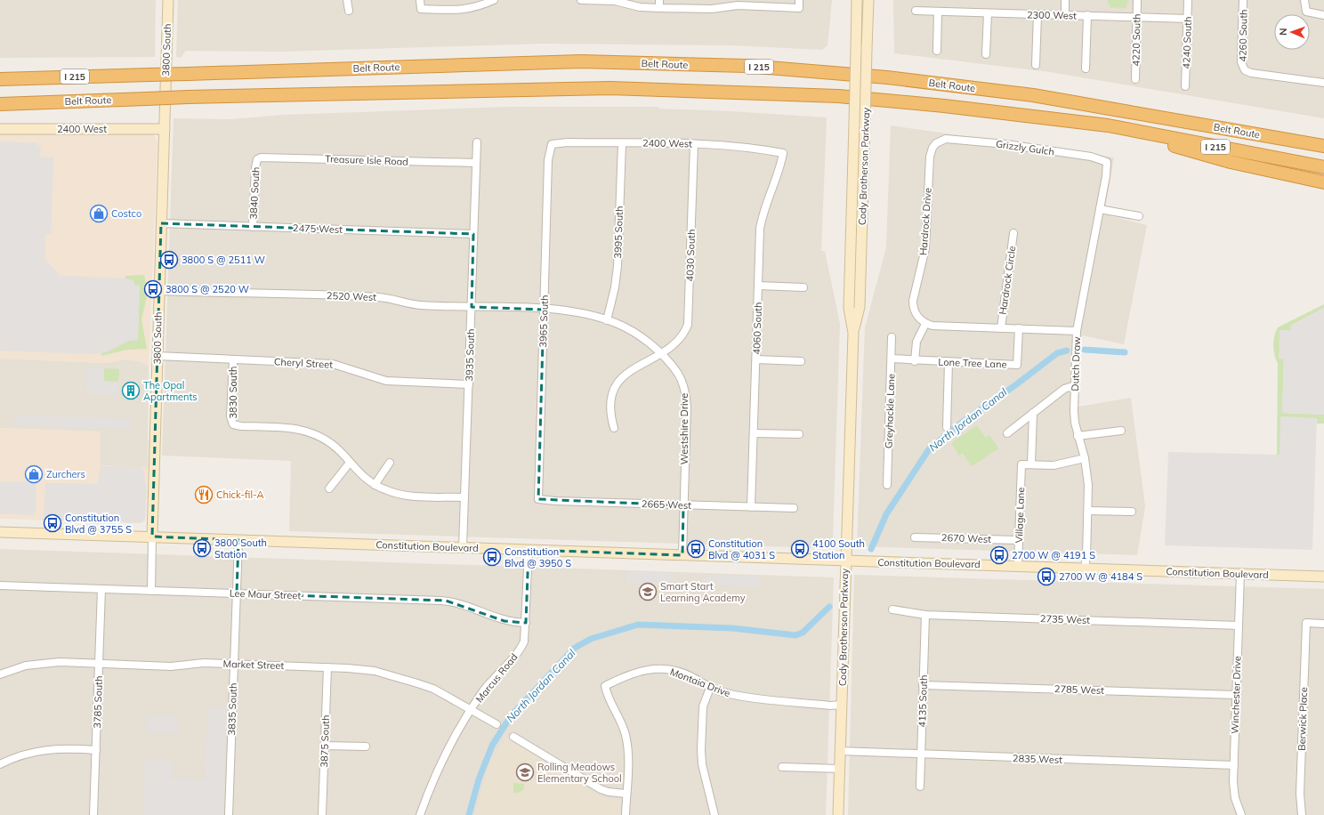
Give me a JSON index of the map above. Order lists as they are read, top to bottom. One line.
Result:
{"streets":{"highway":["Belt Route","I 215"],"main road":["3800 South","2400 West","Cody Brotherson Parkway","Constitution Boulevard"],"street":["2300 West","4260 South","4220 South","4240 South","Grizzly Gulch","Treasure Isle Road","3840 South","Hardrock Drive","2475 West","3995 South","4030 South","Hardrock Circle","2520 West","3965 South","4060 South","3935 South","Cheryl Street","Lone Tree Lane","Dutch Draw","3830 South","Greyhackle Lane","Westshire Drive","2665 West","Village Lane","2670 West","Lee Maur Street","2735 West","Market Street","Marcus Road","Montaia Drive","2785 West","Winchester Drive","4135 South","3785 South","3835 South","Berwick Place","3875 South","2835 West"]},"crossings":[["2300 West","4220 South"],["2300 West","4240 South"],["3800 South","2400 West"],["3800 South","2475 West"],["3800 South","2520 West"],["3800 South","Cheryl Street"],["3800 South","Constitution Boulevard"],["3800 South","Lee Maur Street"],["2400 West","3995 South"],["2400 West","4030 South"],["2400 West","3965 South"],["2400 West","4060 South"],["Grizzly Gulch","Hardrock Drive"],["Grizzly Gulch","Dutch Draw"],["Treasure Isle Road","3840 South"],["Treasure Isle Road","3935 South"],["Cody Brotherson Parkway","Constitution Boulevard"],["Cody Brotherson Parkway","Montaia Drive"],["Cody Brotherson Parkway","2835 West"],["3840 South","2475 West"],["2475 West","3935 South"],["3995 South","Westshire Drive"],["4030 South","Westshire Drive"],["2520 West","3965 South"],["2520 West","3935 South"],["2520 West","Westshire Drive"],["3965 South","Westshire Drive"],["3965 South","2665 West"],["4060 South","2665 West"],["3935 South","Cheryl Street"],["3935 South","Constitution Boulevard"],["Cheryl Street","3830 South"],["Lone Tree Lane","Greyhackle Lane"],["Dutch Draw","Constitution Boulevard"],["Westshire Drive","2665 West"],["Westshire Drive","Constitution Boulevard"],["Village Lane","2670 West"],["Village Lane","Constitution Boulevard"],["Constitution Boulevard","Marcus Road"],["Constitution Boulevard","Winchester Drive"],["Constitution Boulevard","3835 South"],["Lee Maur Street","Marcus Road"],["Lee Maur Street","3785 South"],["Lee Maur Street","3835 South"],["2735 West","Winchester Drive"],["2735 West","4135 South"],["Market Street","Marcus Road"],["Market Street","3785 South"],["Market Street","3835 South"],["Market Street","3875 South"],["2785 West","Winchester Drive"],["2785 West","4135 South"],["Winchester Drive","2835 West"],["4135 South","2835 West"]],"water":["North Jordan Canal"],"places":{"shop":["Costco","Zurchers"],"bus stop":["3800 S @ 2511 W","3800 S @ 2520 W","Constitution Blvd @ 3755 S","3800 South Station","Constitution Blvd @ 4031 S","4100 South Station","2700 W @ 4191 S","Constitution Blvd @ 3950 S","2700 W @ 4184 S"],"building":["The Opal Apartments"],"restaurant":["Chick-fil-A"],"school or university":["Smart Start Learning Academy","Rolling Meadows Elementary School"]},"north":"left"}
